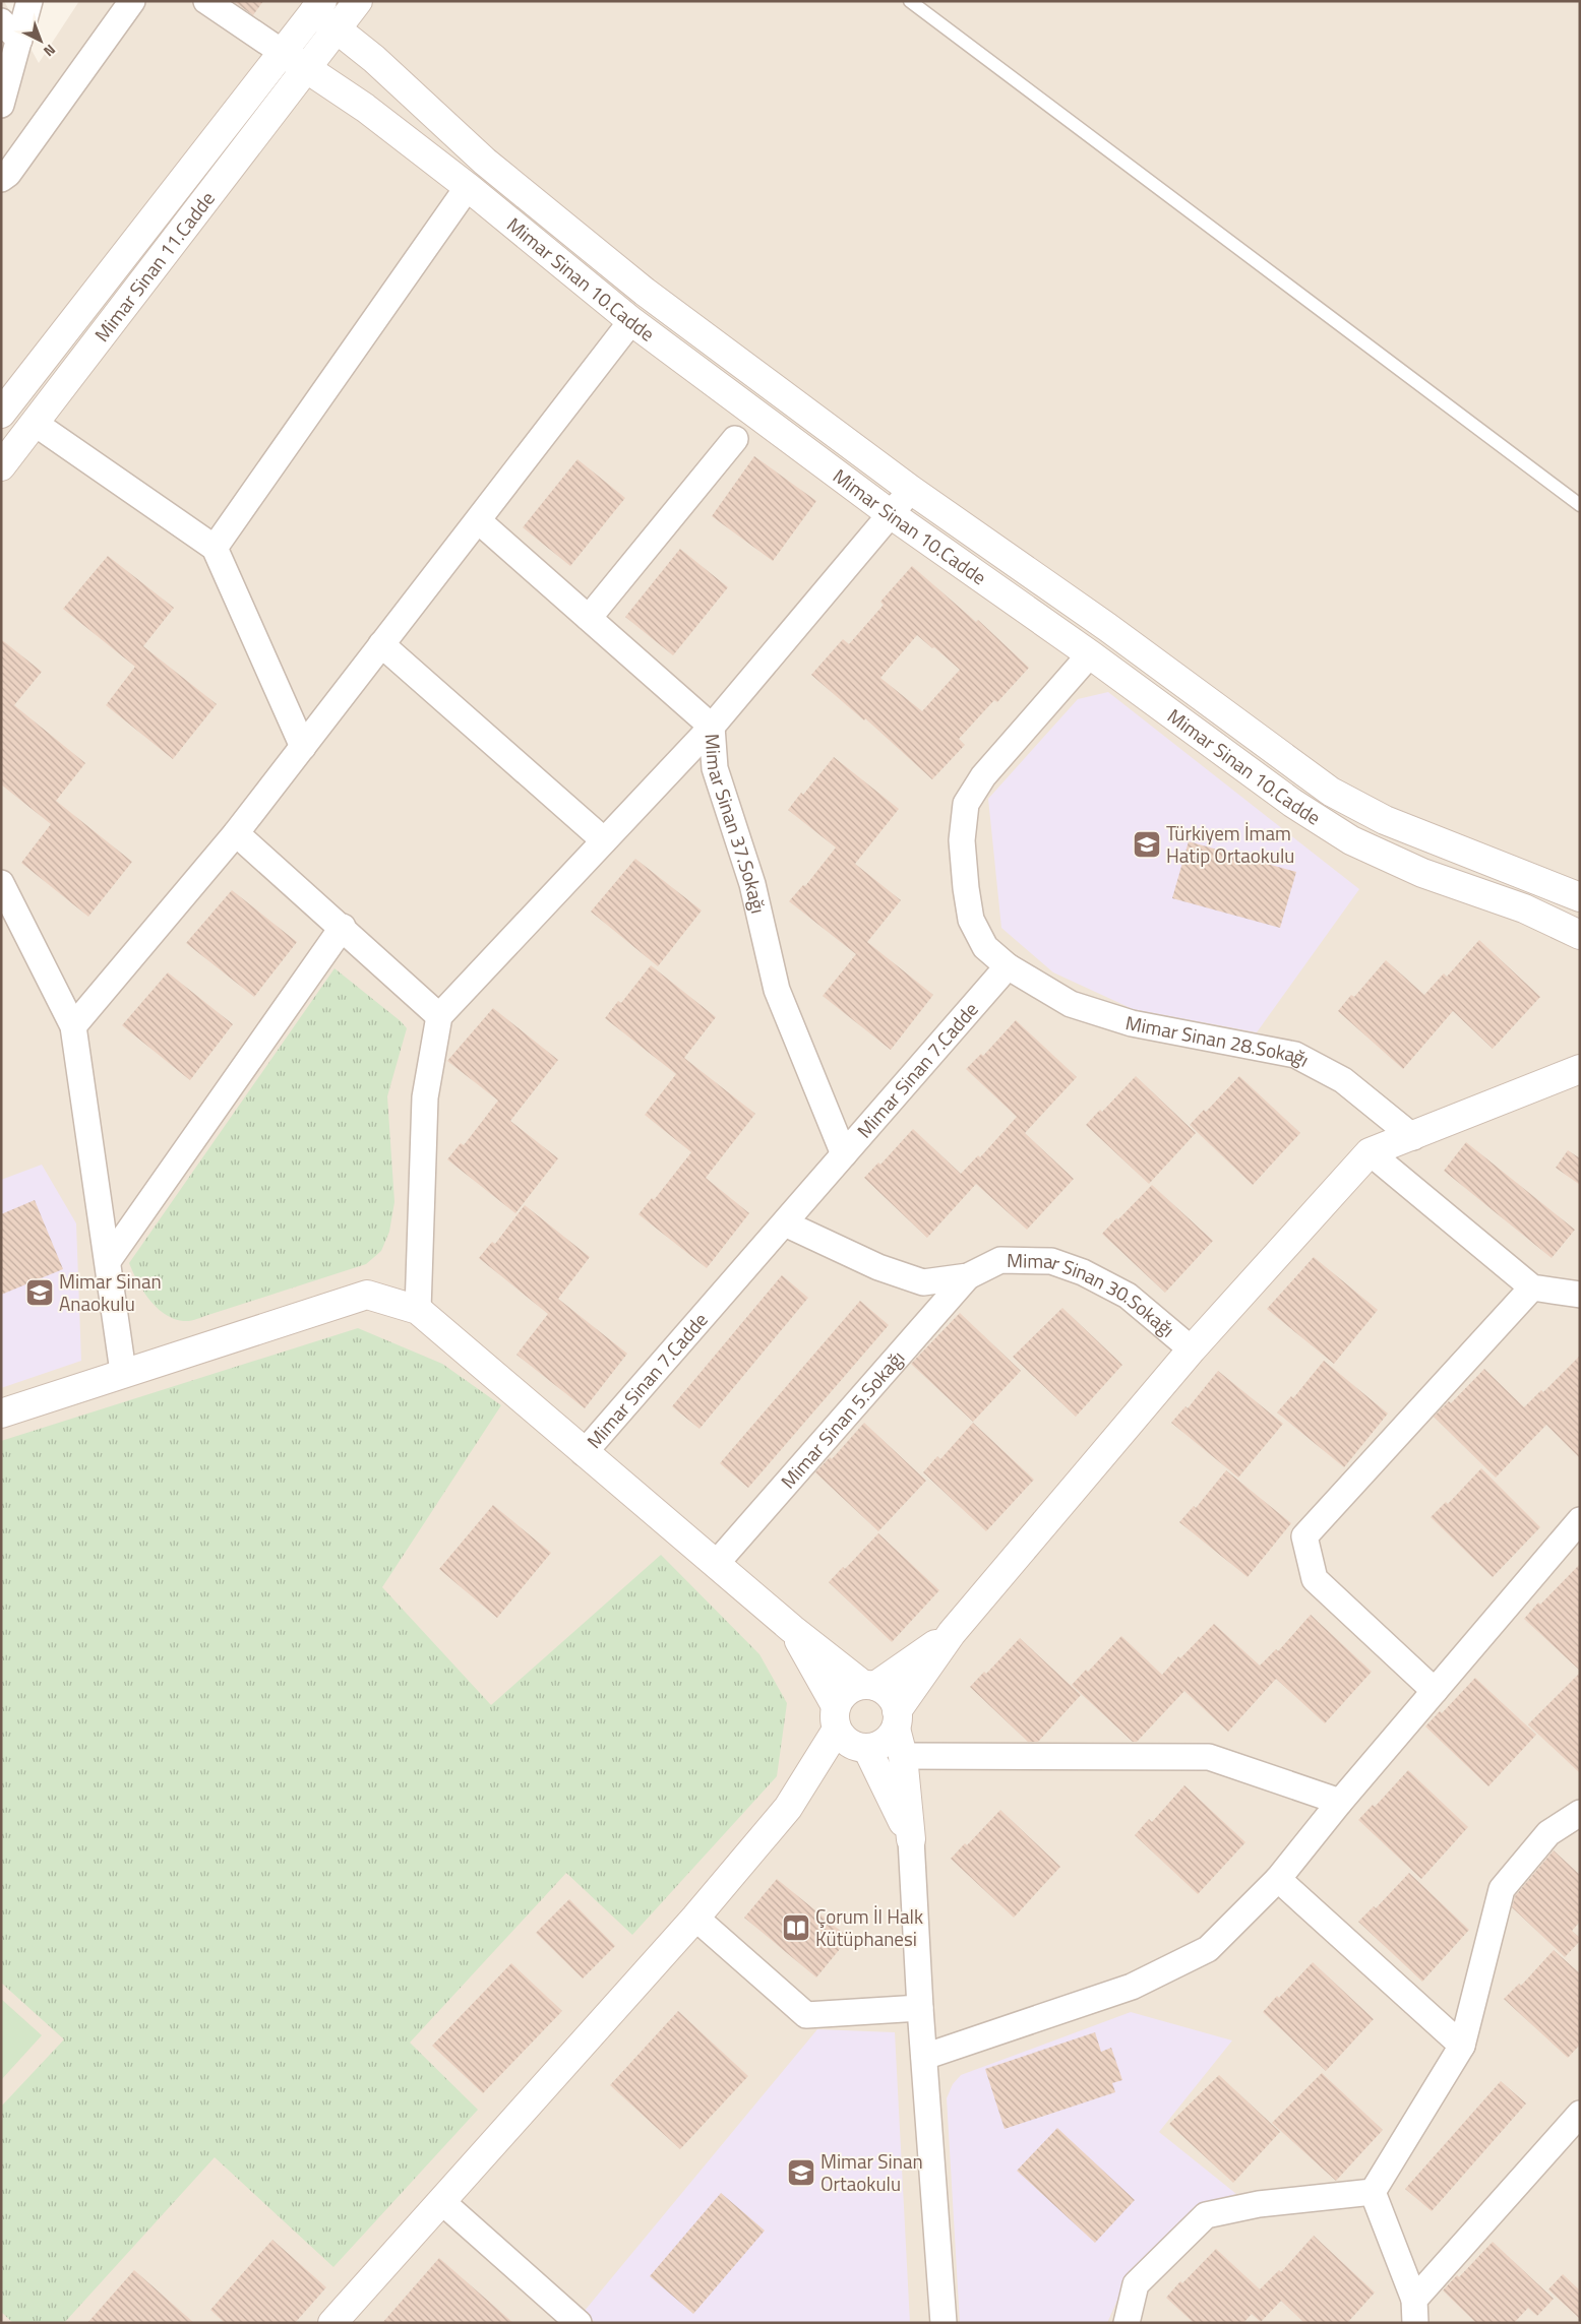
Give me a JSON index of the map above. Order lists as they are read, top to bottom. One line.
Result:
{"streets":{"street":["Mimar Sinan 11.Cadde","Mimar Sinan 10.Cadde","Mimar Sinan 37.Sokağı","Mimar Sinan 28.Sokağı","Mimar Sinan 7.Cadde","Mimar Sinan 30.Sokağı","Mimar Sinan 5.Sokağı"]},"crossings":[["Mimar Sinan 11.Cadde","Mimar Sinan 10.Cadde"],["Mimar Sinan 37.Sokağı","Mimar Sinan 7.Cadde"],["Mimar Sinan 28.Sokağı","Mimar Sinan 7.Cadde"],["Mimar Sinan 7.Cadde","Mimar Sinan 30.Sokağı"],["Mimar Sinan 30.Sokağı","Mimar Sinan 5.Sokağı"]],"places":{"school or university":["Türkiyem İmam Hatip Ortaokulu","Mimar Sinan Anaokulu","Mimar Sinan Ortaokulu"],"library":["Çorum İl Halk Kütüphanesi"]},"north":"bottom right"}
